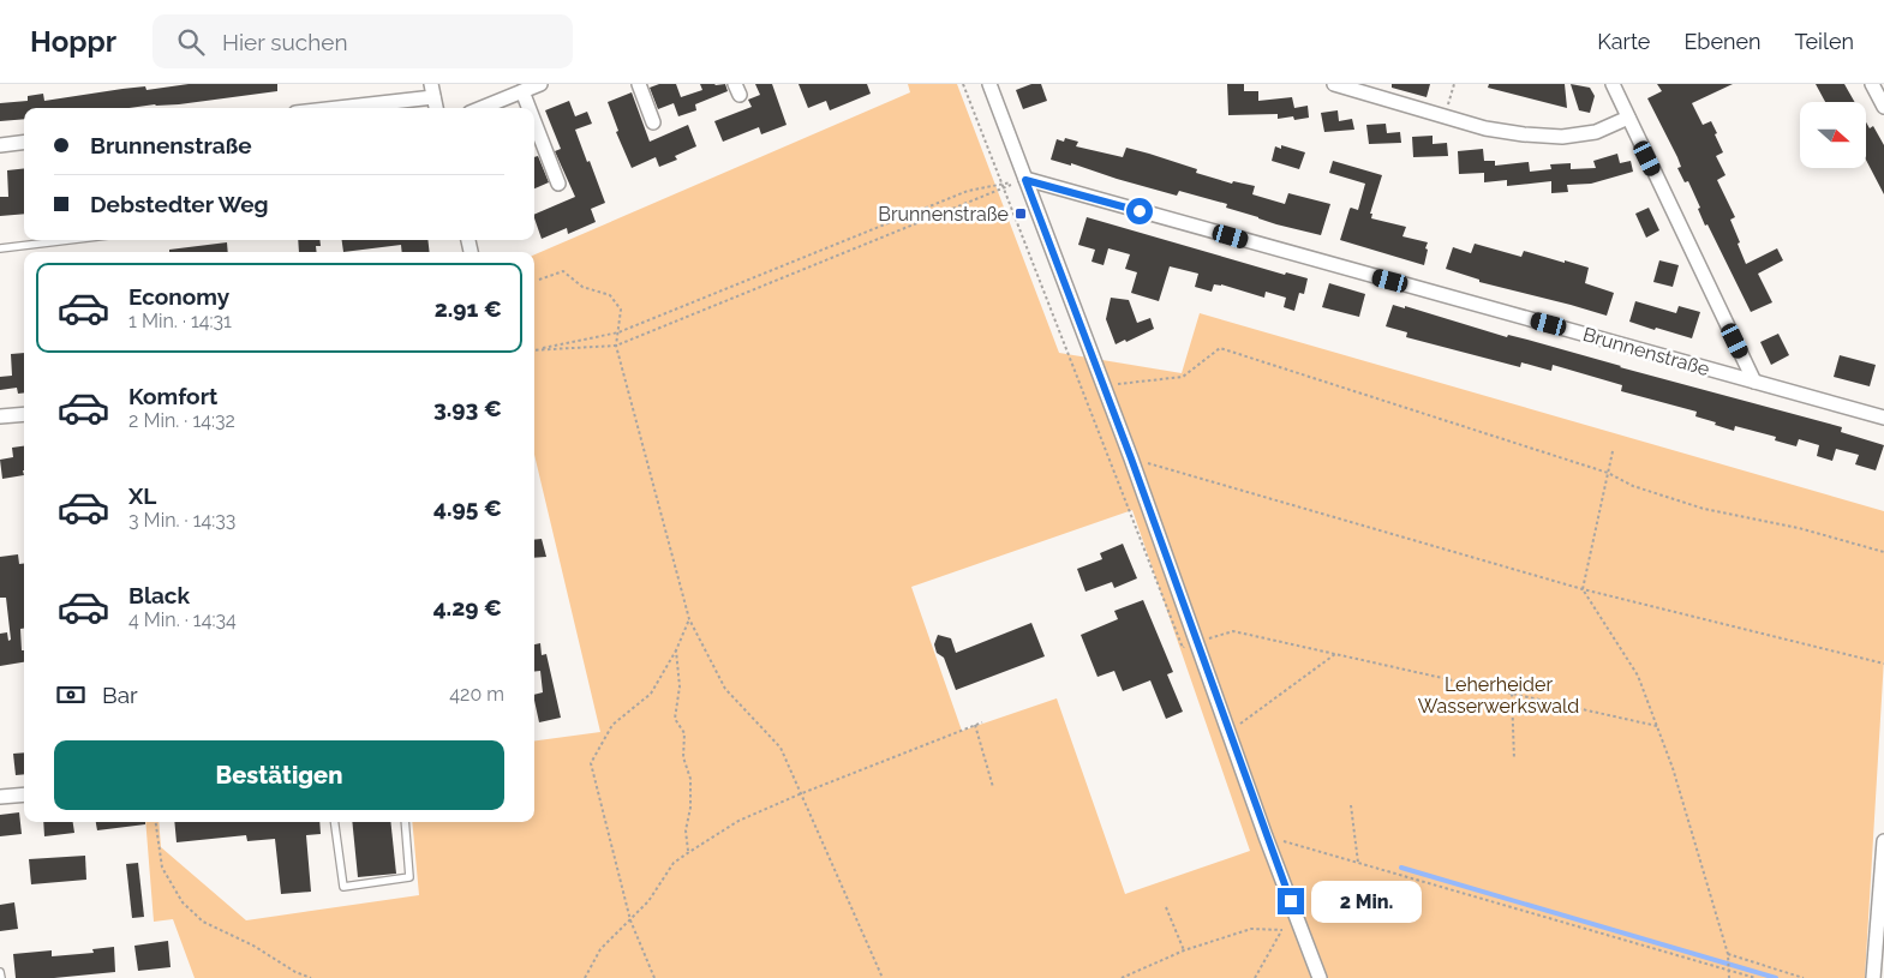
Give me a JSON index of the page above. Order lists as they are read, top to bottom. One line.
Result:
{"streets":{"street":["Brunnenstraße"]},"parks":["Leherheider Wasserwerkswald"],"places":{"transit":["Brunnenstraße"]},"north":"right","page":{"header":"Hoppr","search":"Hier suchen","nav":["Karte","Ebenen","Teilen"],"banner":["Brunnenstraße","Debstedter Weg"],"list":[{"name":"Economy","note":"1 Min. · 14:31","value":"2.91 €"},{"name":"Komfort","note":"2 Min. · 14:32","value":"3.93 €"},{"name":"XL","note":"3 Min. · 14:33","value":"4.95 €"},{"name":"Black","note":"4 Min. · 14:34","value":"4.29 €"}],"pay":["Bar","420 m"],"buttons":"Bestätigen","bubble":"2 Min."}}
